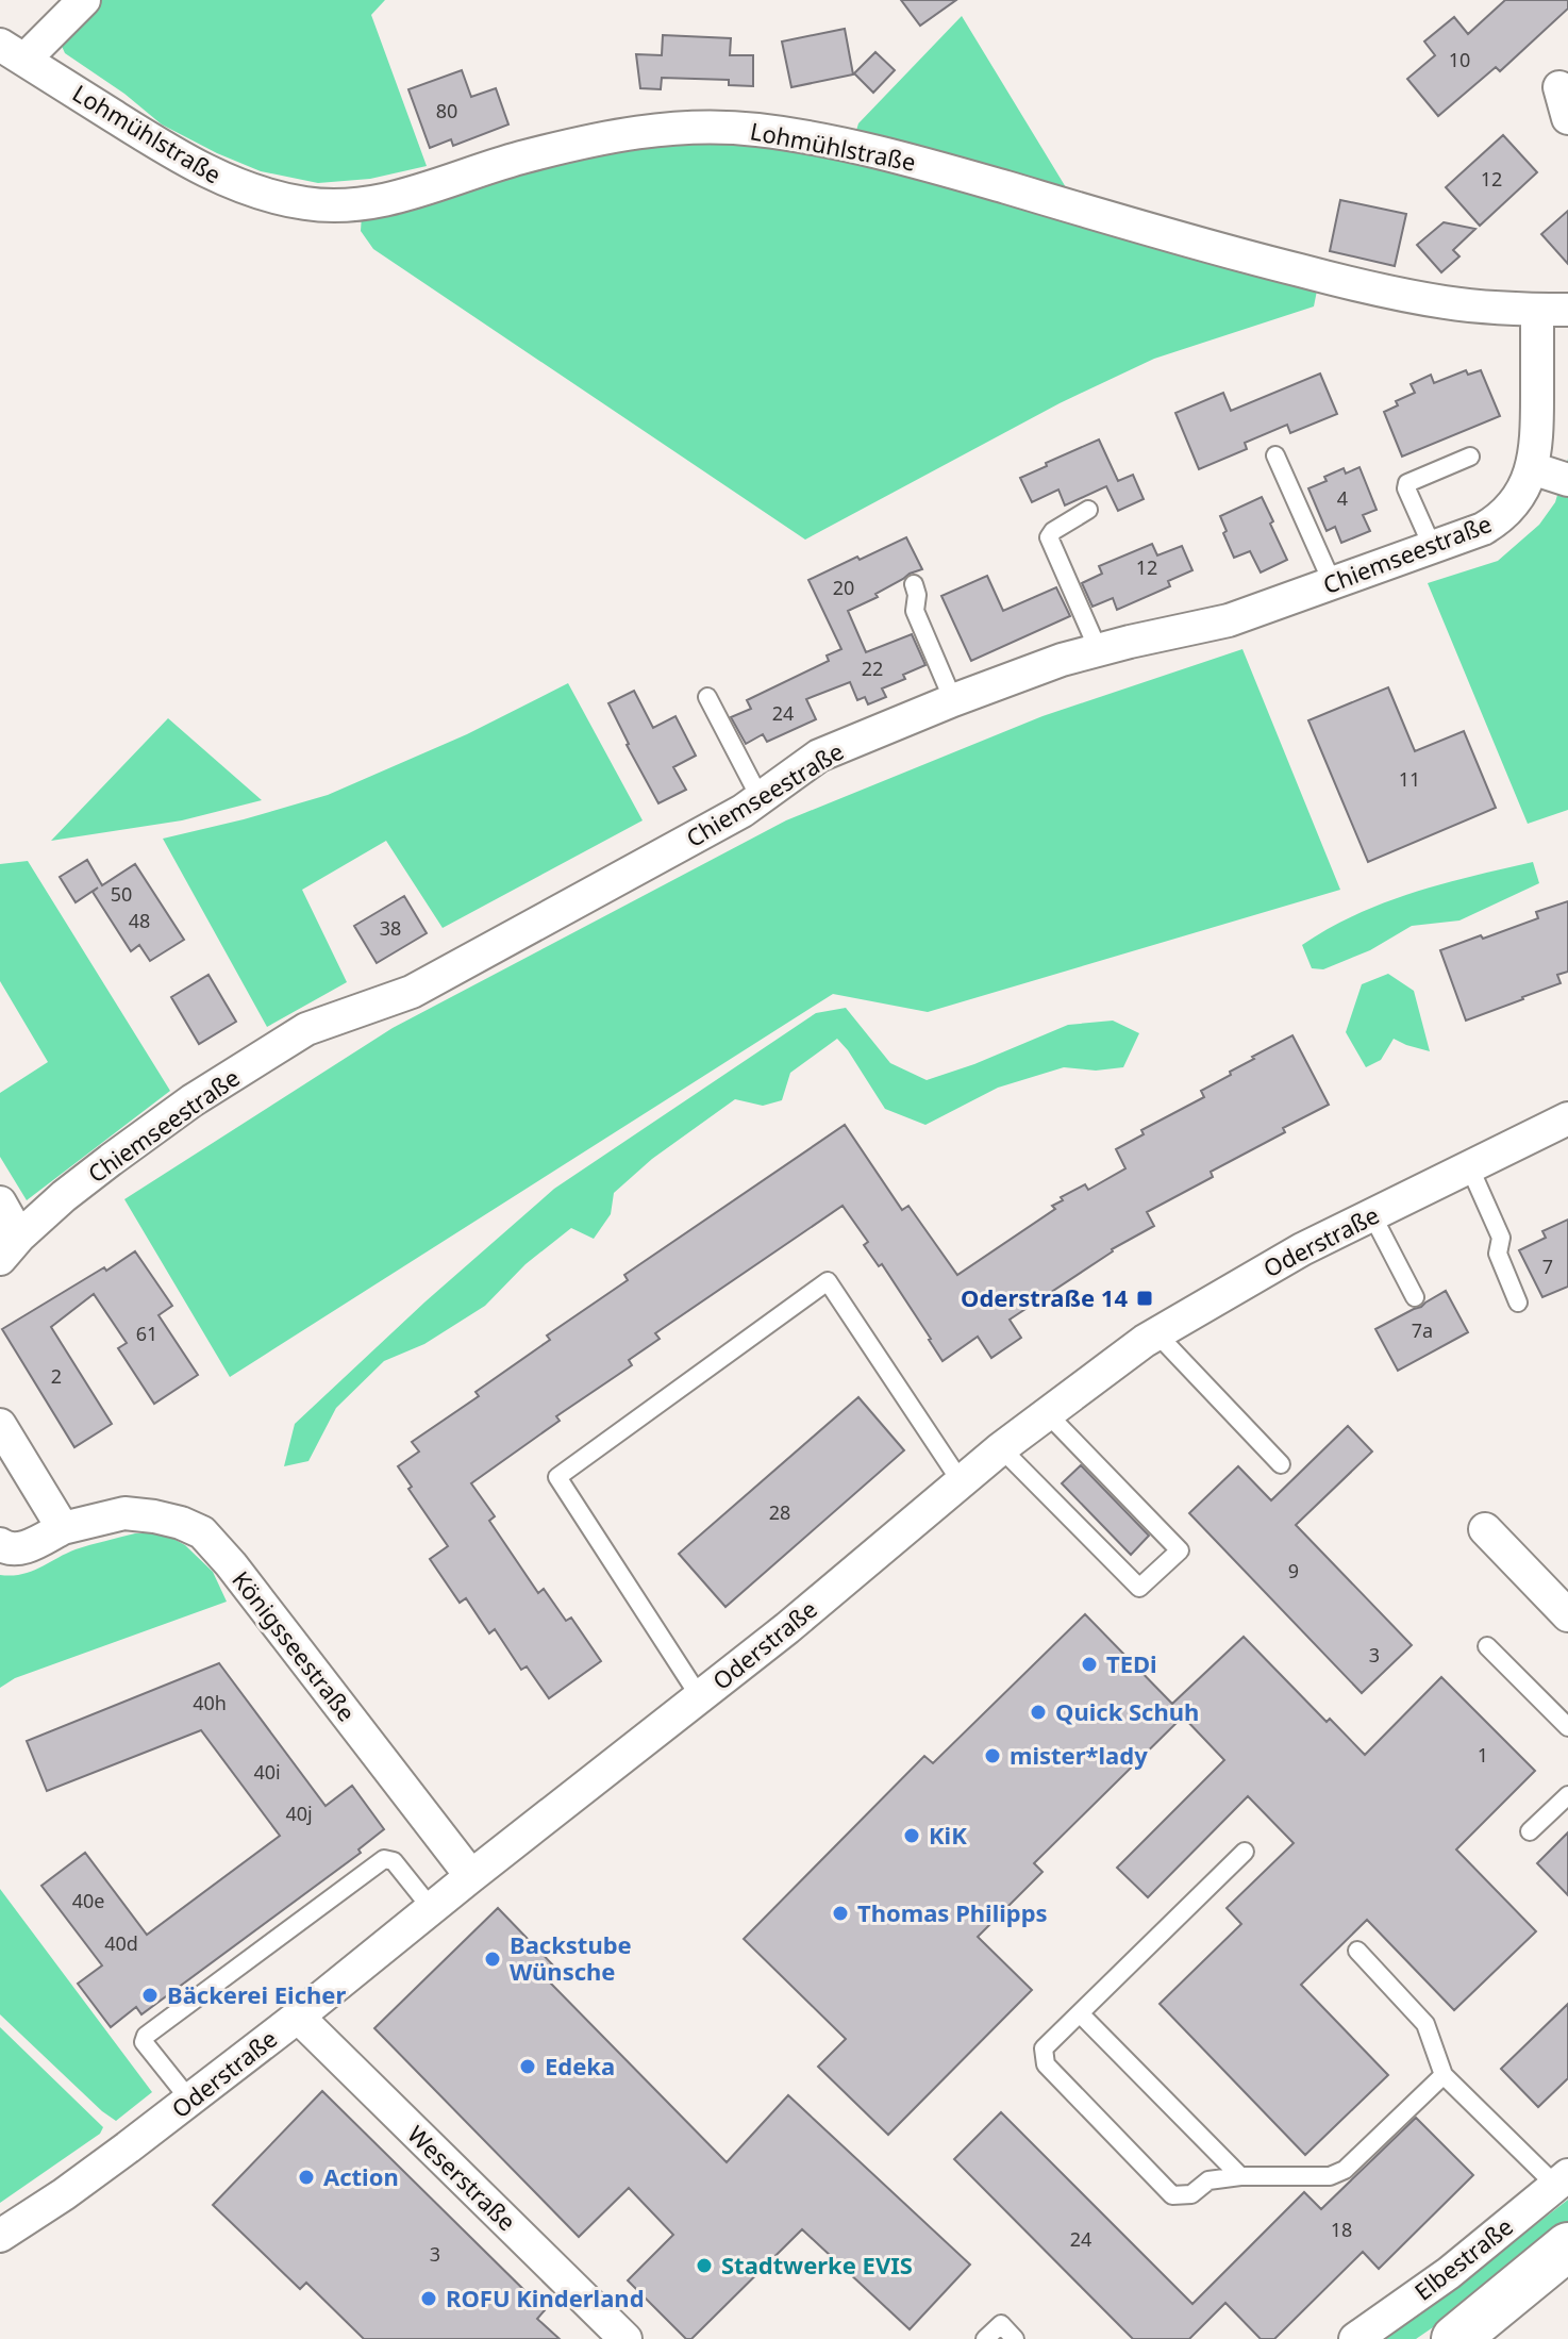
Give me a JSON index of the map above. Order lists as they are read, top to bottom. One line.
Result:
{"streets":{"street":["Lohmühlstraße","Chiemseestraße","Oderstraße","Königsseestraße","Weserstraße","Elbestraße"]},"crossings":[["Lohmühlstraße","Chiemseestraße"],["Oderstraße","Königsseestraße"],["Oderstraße","Weserstraße"]],"places":{"transit":["Oderstraße 14"],"other":["TEDi","Quick Schuh","mister*lady","KiK","Thomas Philipps","Backstube Wünsche","Bäckerei Eicher","Edeka","Action","Stadtwerke EVIS","ROFU Kinderland"]},"house_numbers":["10","80","12","4","12","20","22","24","11","50","48","38","7","7a","61","2","28","9","3","40h","1","40i","40j","40e","40d","18","24","3"]}
